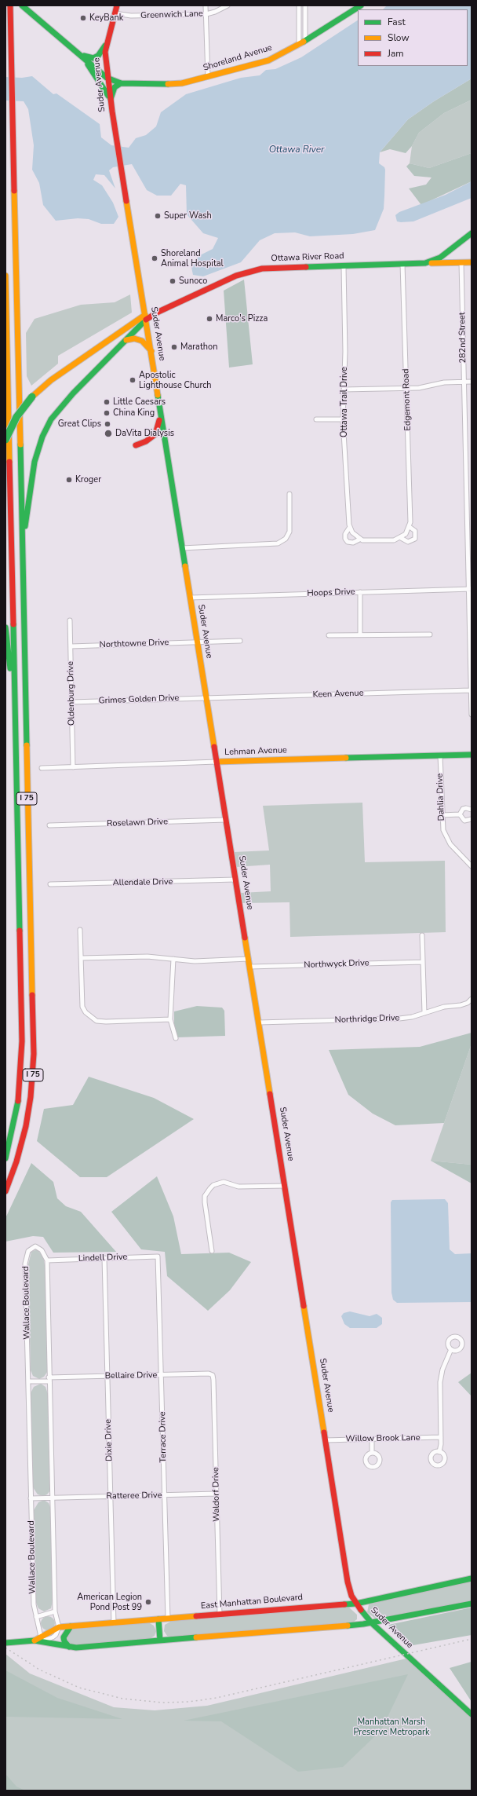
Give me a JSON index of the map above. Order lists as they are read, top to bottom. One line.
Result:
{"streets":{"main road":["Shoreland Avenue","Suder Avenue","Ottawa River Road","Lehman Avenue","I 75","East Manhattan Boulevard"],"street":["Greenwich Lane","282nd Street","Edgemont Road","Ottawa Trail Drive","Hoops Drive","Northtowne Drive","Oldenburg Drive","Keen Avenue","Grimes Golden Drive","Dahlia Drive","Roselawn Drive","Allendale Drive","Northwyck Drive","Northridge Drive","Lindell Drive","Wallace Boulevard","Bellaire Drive","Terrace Drive","Willow Brook Lane","Dixie Drive","Waldorf Drive","Ratteree Drive"]},"crossings":[["Greenwich Lane","Suder Avenue"],["Shoreland Avenue","Suder Avenue"],["Suder Avenue","Ottawa River Road"],["Suder Avenue","Hoops Drive"],["Suder Avenue","Northtowne Drive"],["Suder Avenue","Keen Avenue"],["Suder Avenue","Grimes Golden Drive"],["Suder Avenue","Lehman Avenue"],["Suder Avenue","Roselawn Drive"],["Suder Avenue","Allendale Drive"],["Suder Avenue","Northwyck Drive"],["Suder Avenue","Northridge Drive"],["Suder Avenue","Willow Brook Lane"],["Suder Avenue","East Manhattan Boulevard"],["Ottawa River Road","Edgemont Road"],["Ottawa River Road","Ottawa Trail Drive"],["282nd Street","Hoops Drive"],["282nd Street","Keen Avenue"],["Northtowne Drive","Oldenburg Drive"],["Oldenburg Drive","Grimes Golden Drive"],["Oldenburg Drive","Lehman Avenue"],["Keen Avenue","Grimes Golden Drive"],["Lehman Avenue","Dahlia Drive"],["Lindell Drive","Wallace Boulevard"],["Lindell Drive","Terrace Drive"],["Lindell Drive","Dixie Drive"],["Wallace Boulevard","Bellaire Drive"],["Wallace Boulevard","Ratteree Drive"],["Wallace Boulevard","East Manhattan Boulevard"],["Bellaire Drive","Terrace Drive"],["Bellaire Drive","Dixie Drive"],["Bellaire Drive","Waldorf Drive"],["Terrace Drive","Ratteree Drive"],["Terrace Drive","East Manhattan Boulevard"],["Dixie Drive","Ratteree Drive"],["Dixie Drive","East Manhattan Boulevard"],["Waldorf Drive","Ratteree Drive"],["Waldorf Drive","East Manhattan Boulevard"]],"water":["Ottawa River"],"parks":["Manhattan Marsh Preserve Metropark"],"places":["KeyBank","Super Wash","Shoreland Animal Hospital","Sunoco","Marco's Pizza","Marathon","Apostolic Lighthouse Church","Little Caesars","China King","Great Clips","DaVita Dialysis","Kroger","American Legion Pond Post 99"],"legend":["Fast","Slow","Jam"]}
